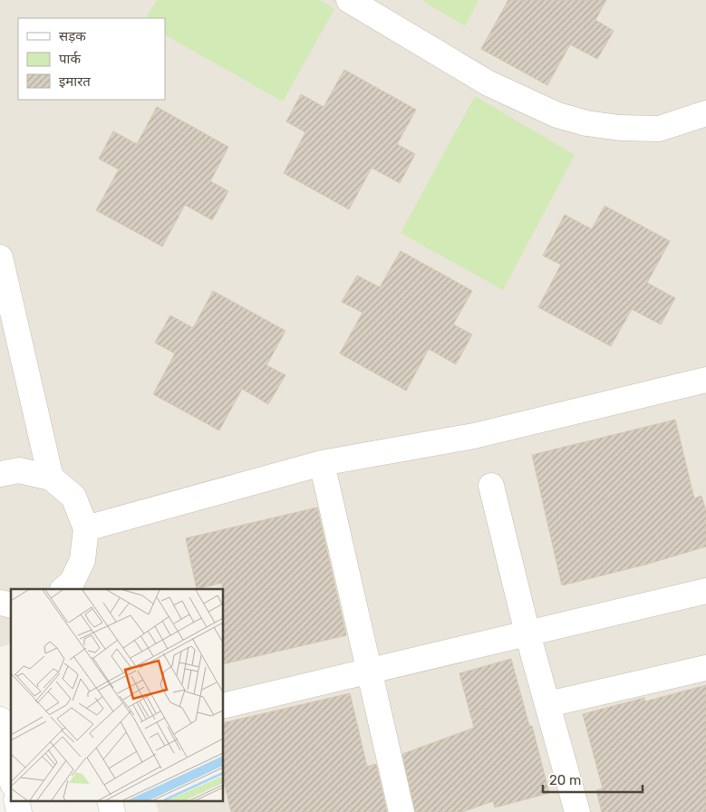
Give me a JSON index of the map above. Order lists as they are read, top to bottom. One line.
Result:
{"legend":["सड़क","पार्क","इमारत"],"scale_bar":"20 m"}
